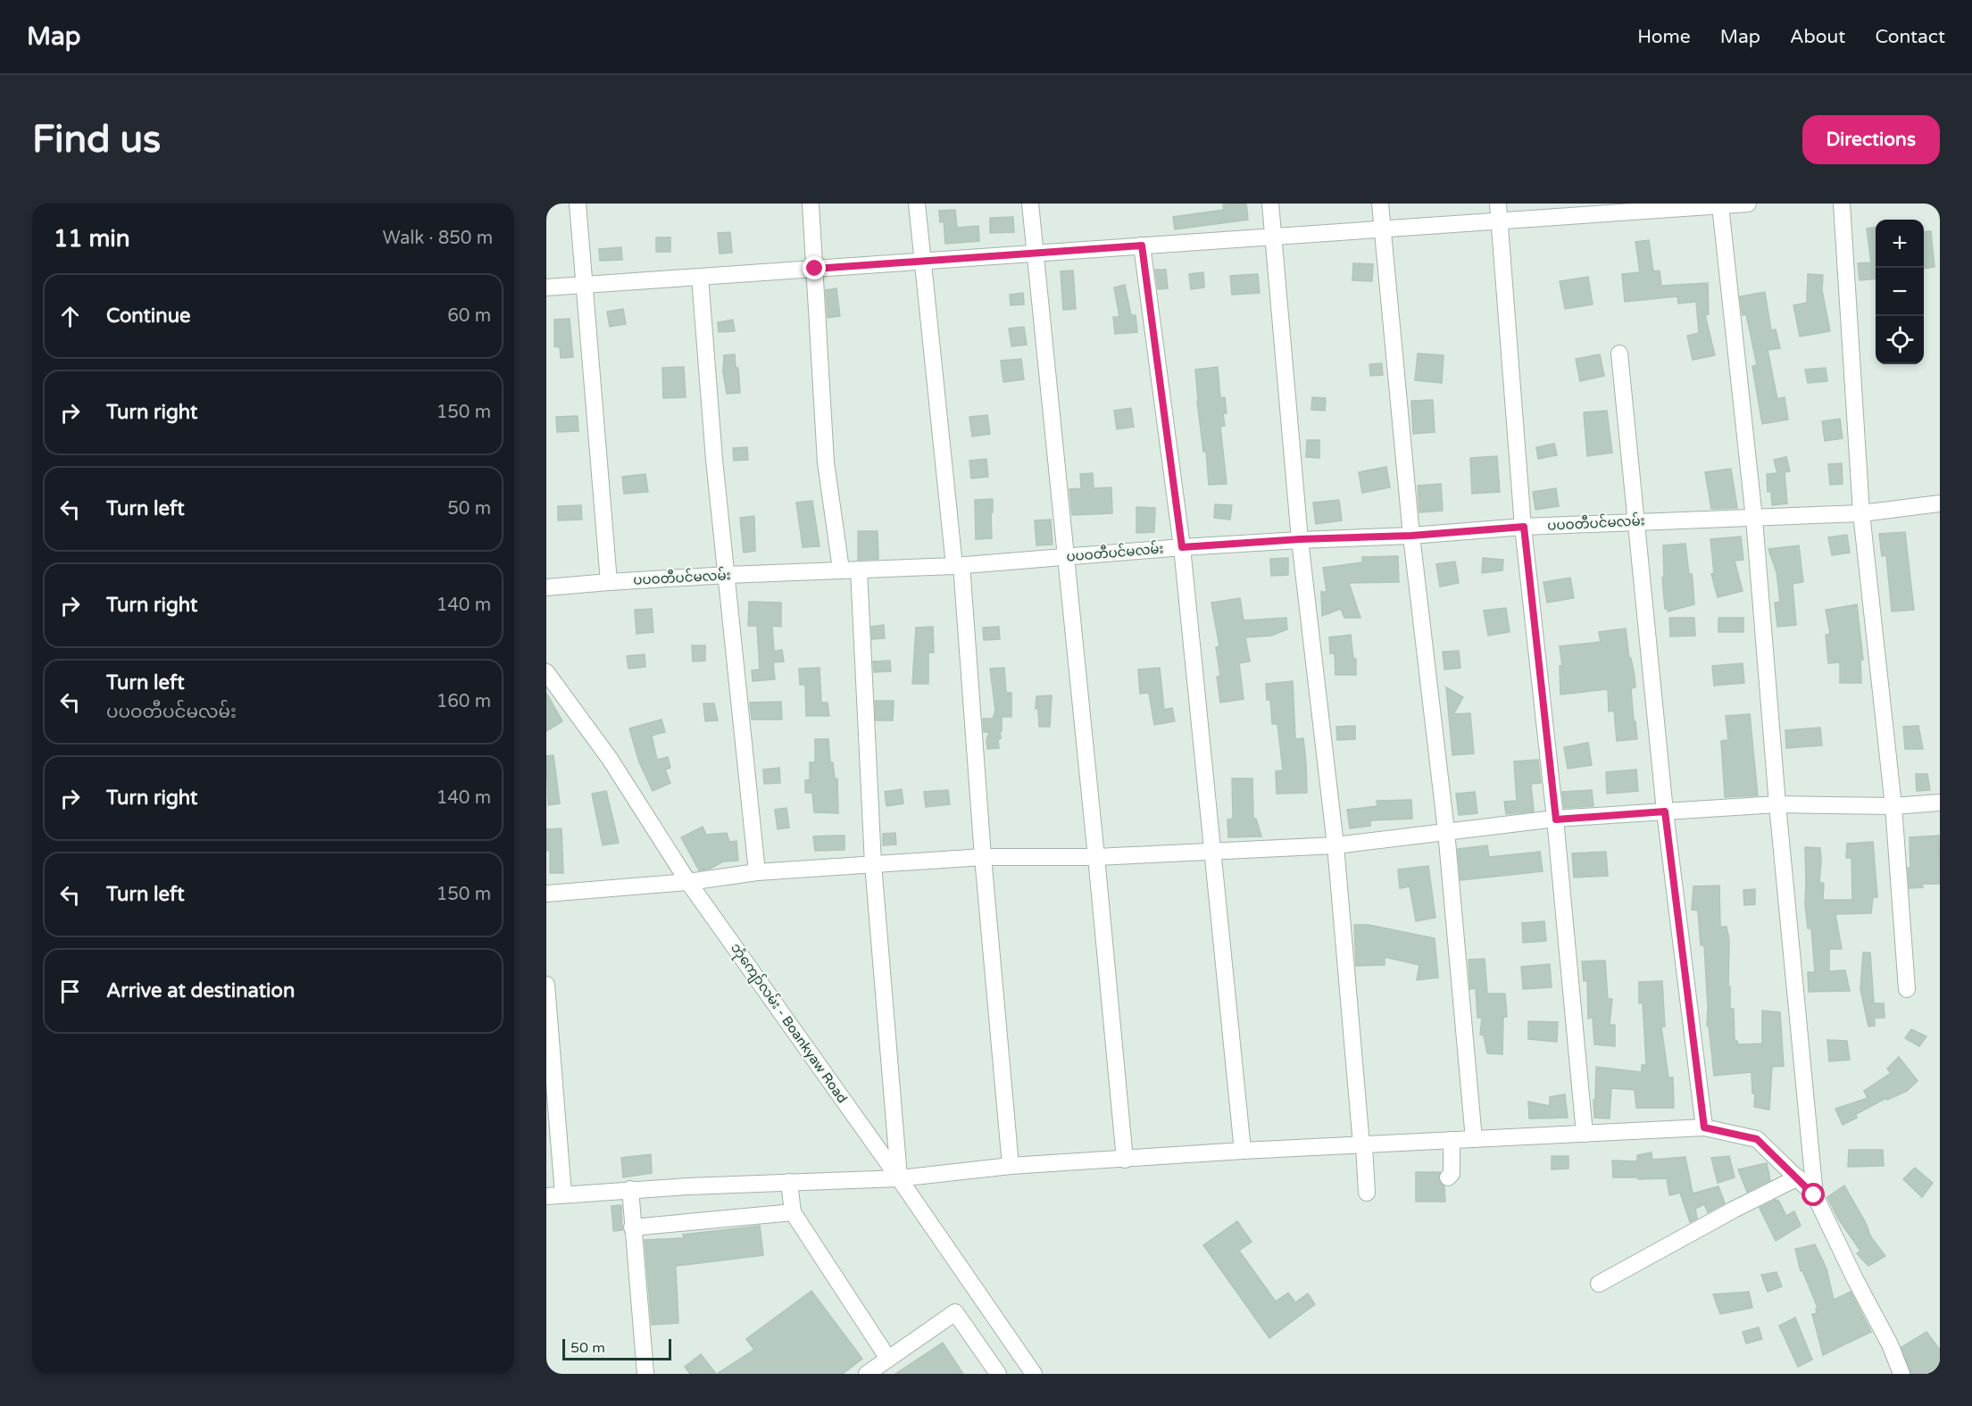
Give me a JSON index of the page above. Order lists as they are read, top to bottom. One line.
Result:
{"streets":{"street":["ပပဝတီပင်မလမ်း","ဘုံကျော်လမ်း - Boankyaw Road"]},"scale_bar":"50 m","page":{"header":"Map","nav":["Home","Map","About","Contact"],"buttons":"Directions","title":"Find us","heading":["11 min","Walk · 850 m"],"map_buttons":["+","−"],"list":[["Continue","60 m"],["Turn right","150 m"],["Turn left","50 m"],["Turn right","140 m"],["Turn left","ပပဝတီပင်မလမ်း","160 m"],["Turn right","140 m"],["Turn left","150 m"],"Arrive at destination"],"scale":"50 m"}}
